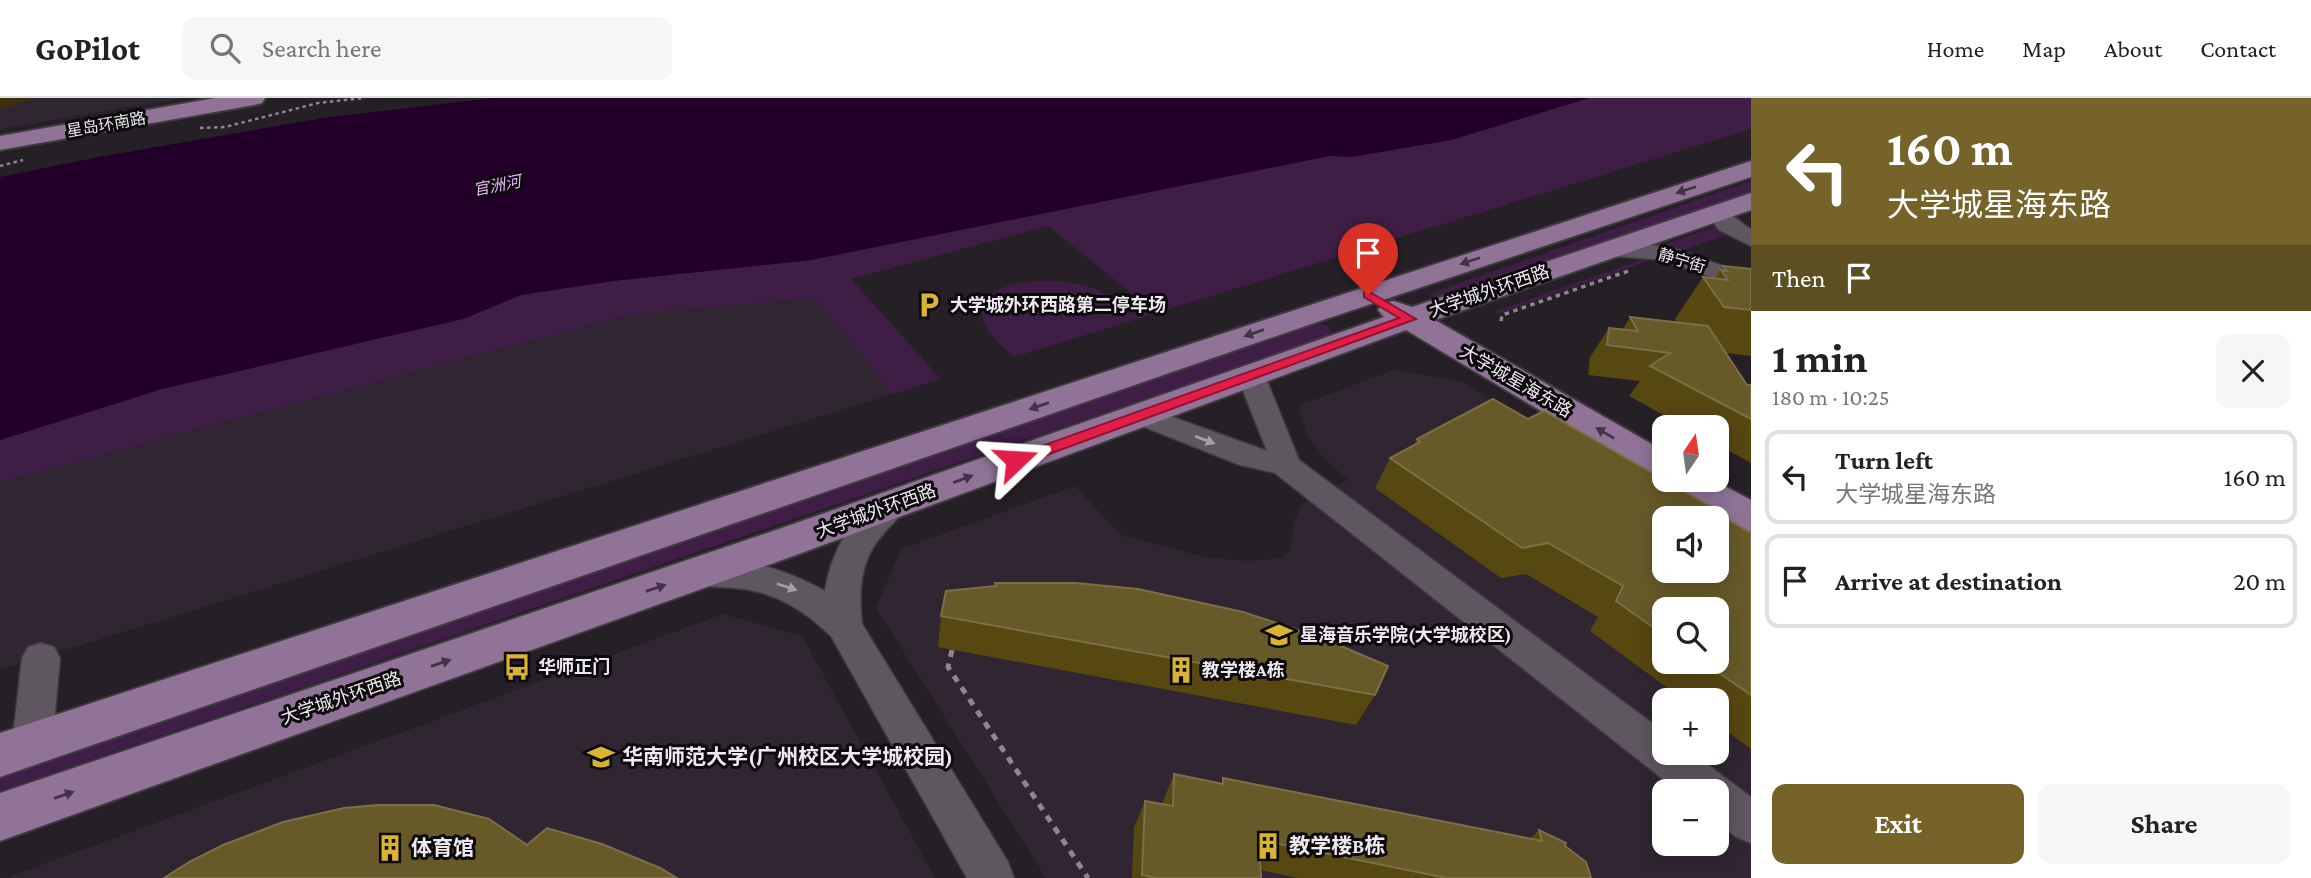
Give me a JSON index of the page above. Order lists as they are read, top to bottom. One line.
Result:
{"streets":{"main road":["星岛环南路","大学城外环西路","大学城星海东路"],"street":["静宁街"]},"crossings":[["静宁街","大学城外环西路"],["大学城外环西路","大学城星海东路"]],"one_way":["大学城星海东路"],"water":["官洲河"],"places":{"parking":["大学城外环西路第二停车场"],"school or university":["星海音乐学院(大学城校区)","华南师范大学(广州校区大学城校园)"],"bus stop":["华师正门"],"building":["教学楼A栋","教学楼B栋","体育馆"]},"north":"top","page":{"header":"GoPilot","search":"Search here","nav":["Home","Map","About","Contact"],"turn":["160 m","大学城星海东路"],"then":"Then","heading":["1 min","180 m · 10:25"],"map_buttons":["+","−"],"list":[{"name":"Turn left","note":"大学城星海东路","value":"160 m"},{"name":"Arrive at destination","value":"20 m"}],"buttons":["Exit","Share"]}}
